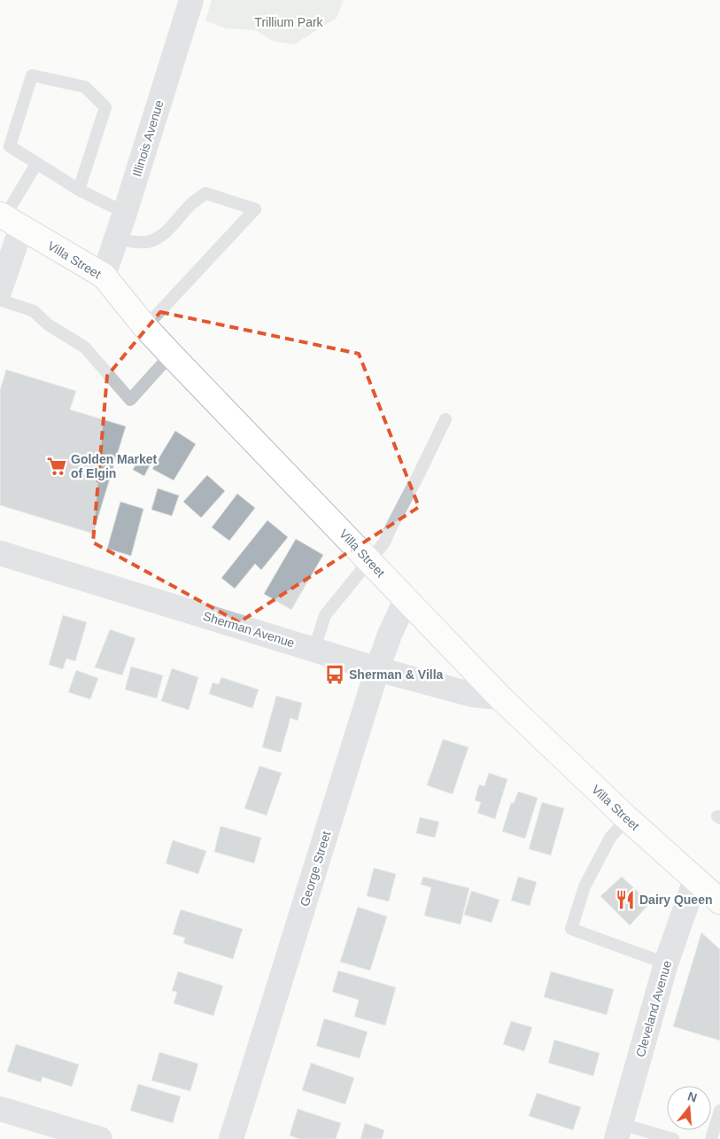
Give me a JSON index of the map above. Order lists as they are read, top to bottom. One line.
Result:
{"streets":{"main road":["Villa Street"],"street":["Illinois Avenue","Sherman Avenue","George Street","Cleveland Avenue"]},"crossings":[["Illinois Avenue","Villa Street"],["Villa Street","Sherman Avenue"],["Villa Street","George Street"],["Villa Street","Cleveland Avenue"],["Sherman Avenue","George Street"]],"parks":["Trillium Park"],"places":{"supermarket":["Golden Market of Elgin"],"bus stop":["Sherman & Villa"],"restaurant":["Dairy Queen"]},"north":"top"}
